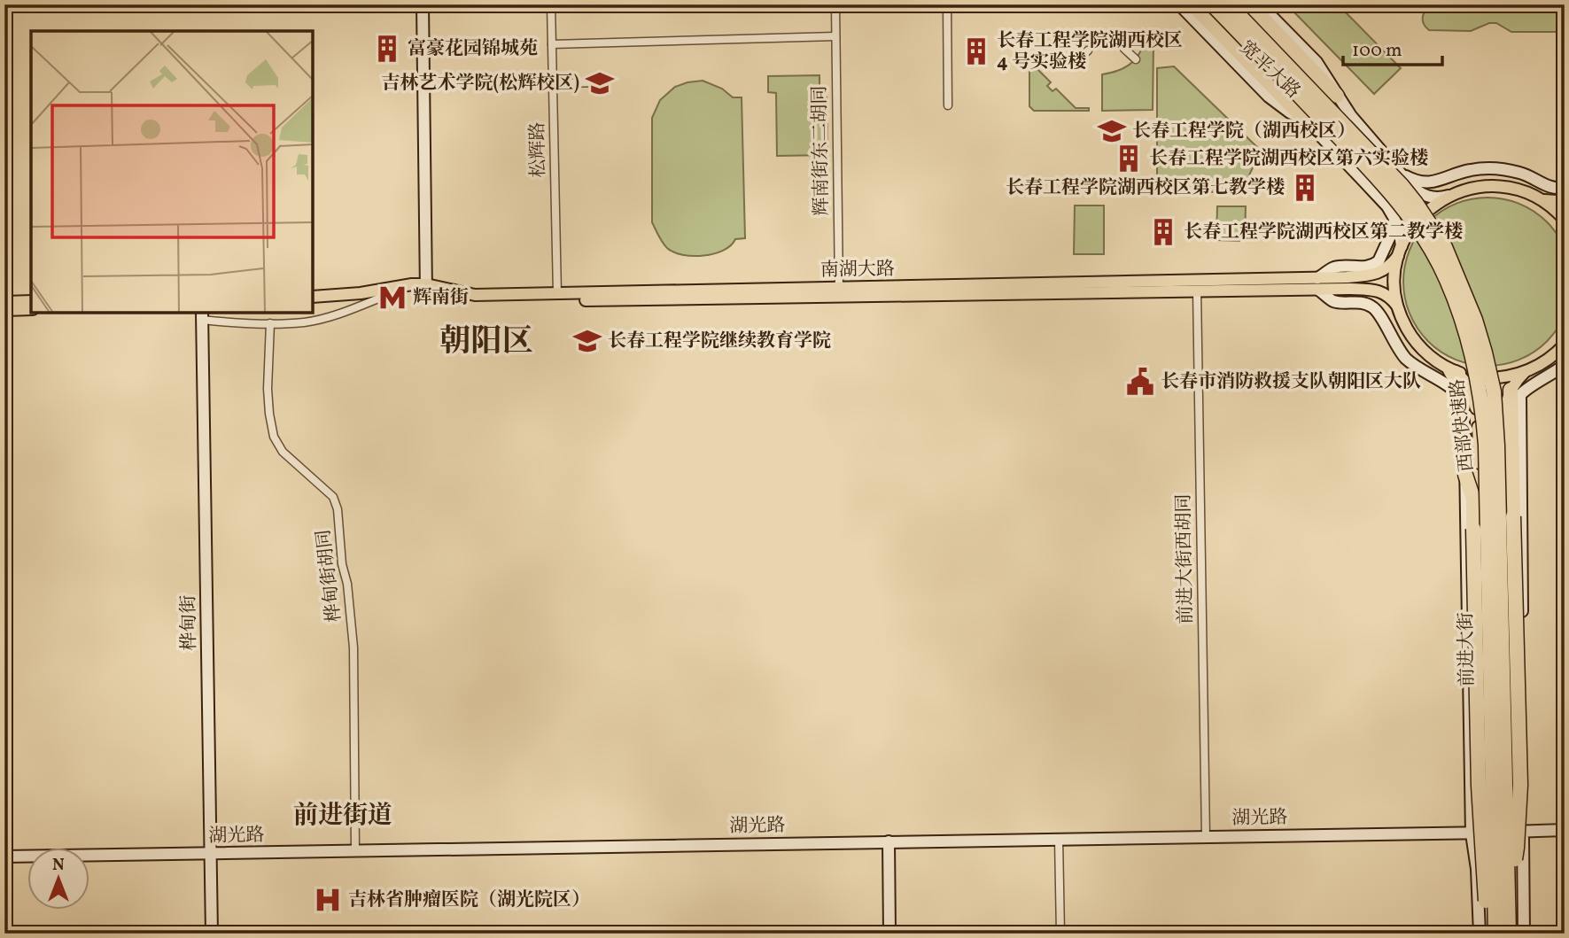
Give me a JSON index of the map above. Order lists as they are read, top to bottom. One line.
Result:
{"streets":{"highway":["西部快速路"],"main road":["南湖大路","前进大街"],"street":["宽平大路","松辉路","辉南街东二胡同","前进大街西胡同","桦甸街胡同","桦甸街","湖光路"]},"crossings":[["宽平大路","南湖大路"],["松辉路","南湖大路"],["辉南街东二胡同","南湖大路"],["南湖大路","前进大街西胡同"],["西部快速路","前进大街"],["前进大街西胡同","湖光路"],["桦甸街胡同","湖光路"],["桦甸街","湖光路"],["前进大街","湖光路"]],"districts":["朝阳区","前进街道"],"places":{"building":["富豪花园锦城苑","长春工程学院湖西校区 4 号实验楼","长春工程学院湖西校区第六实验楼","长春工程学院湖西校区第七教学楼","长春工程学院湖西校区第二教学楼"],"school or university":["吉林艺术学院(松辉校区)","长春工程学院（湖西校区）","长春工程学院继续教育学院"],"metro station":["辉南街"],"public building":["长春市消防救援支队朝阳区大队"],"hospital":["吉林省肿瘤医院（湖光院区）"]},"scale_bar":"100 m","north":"top"}
